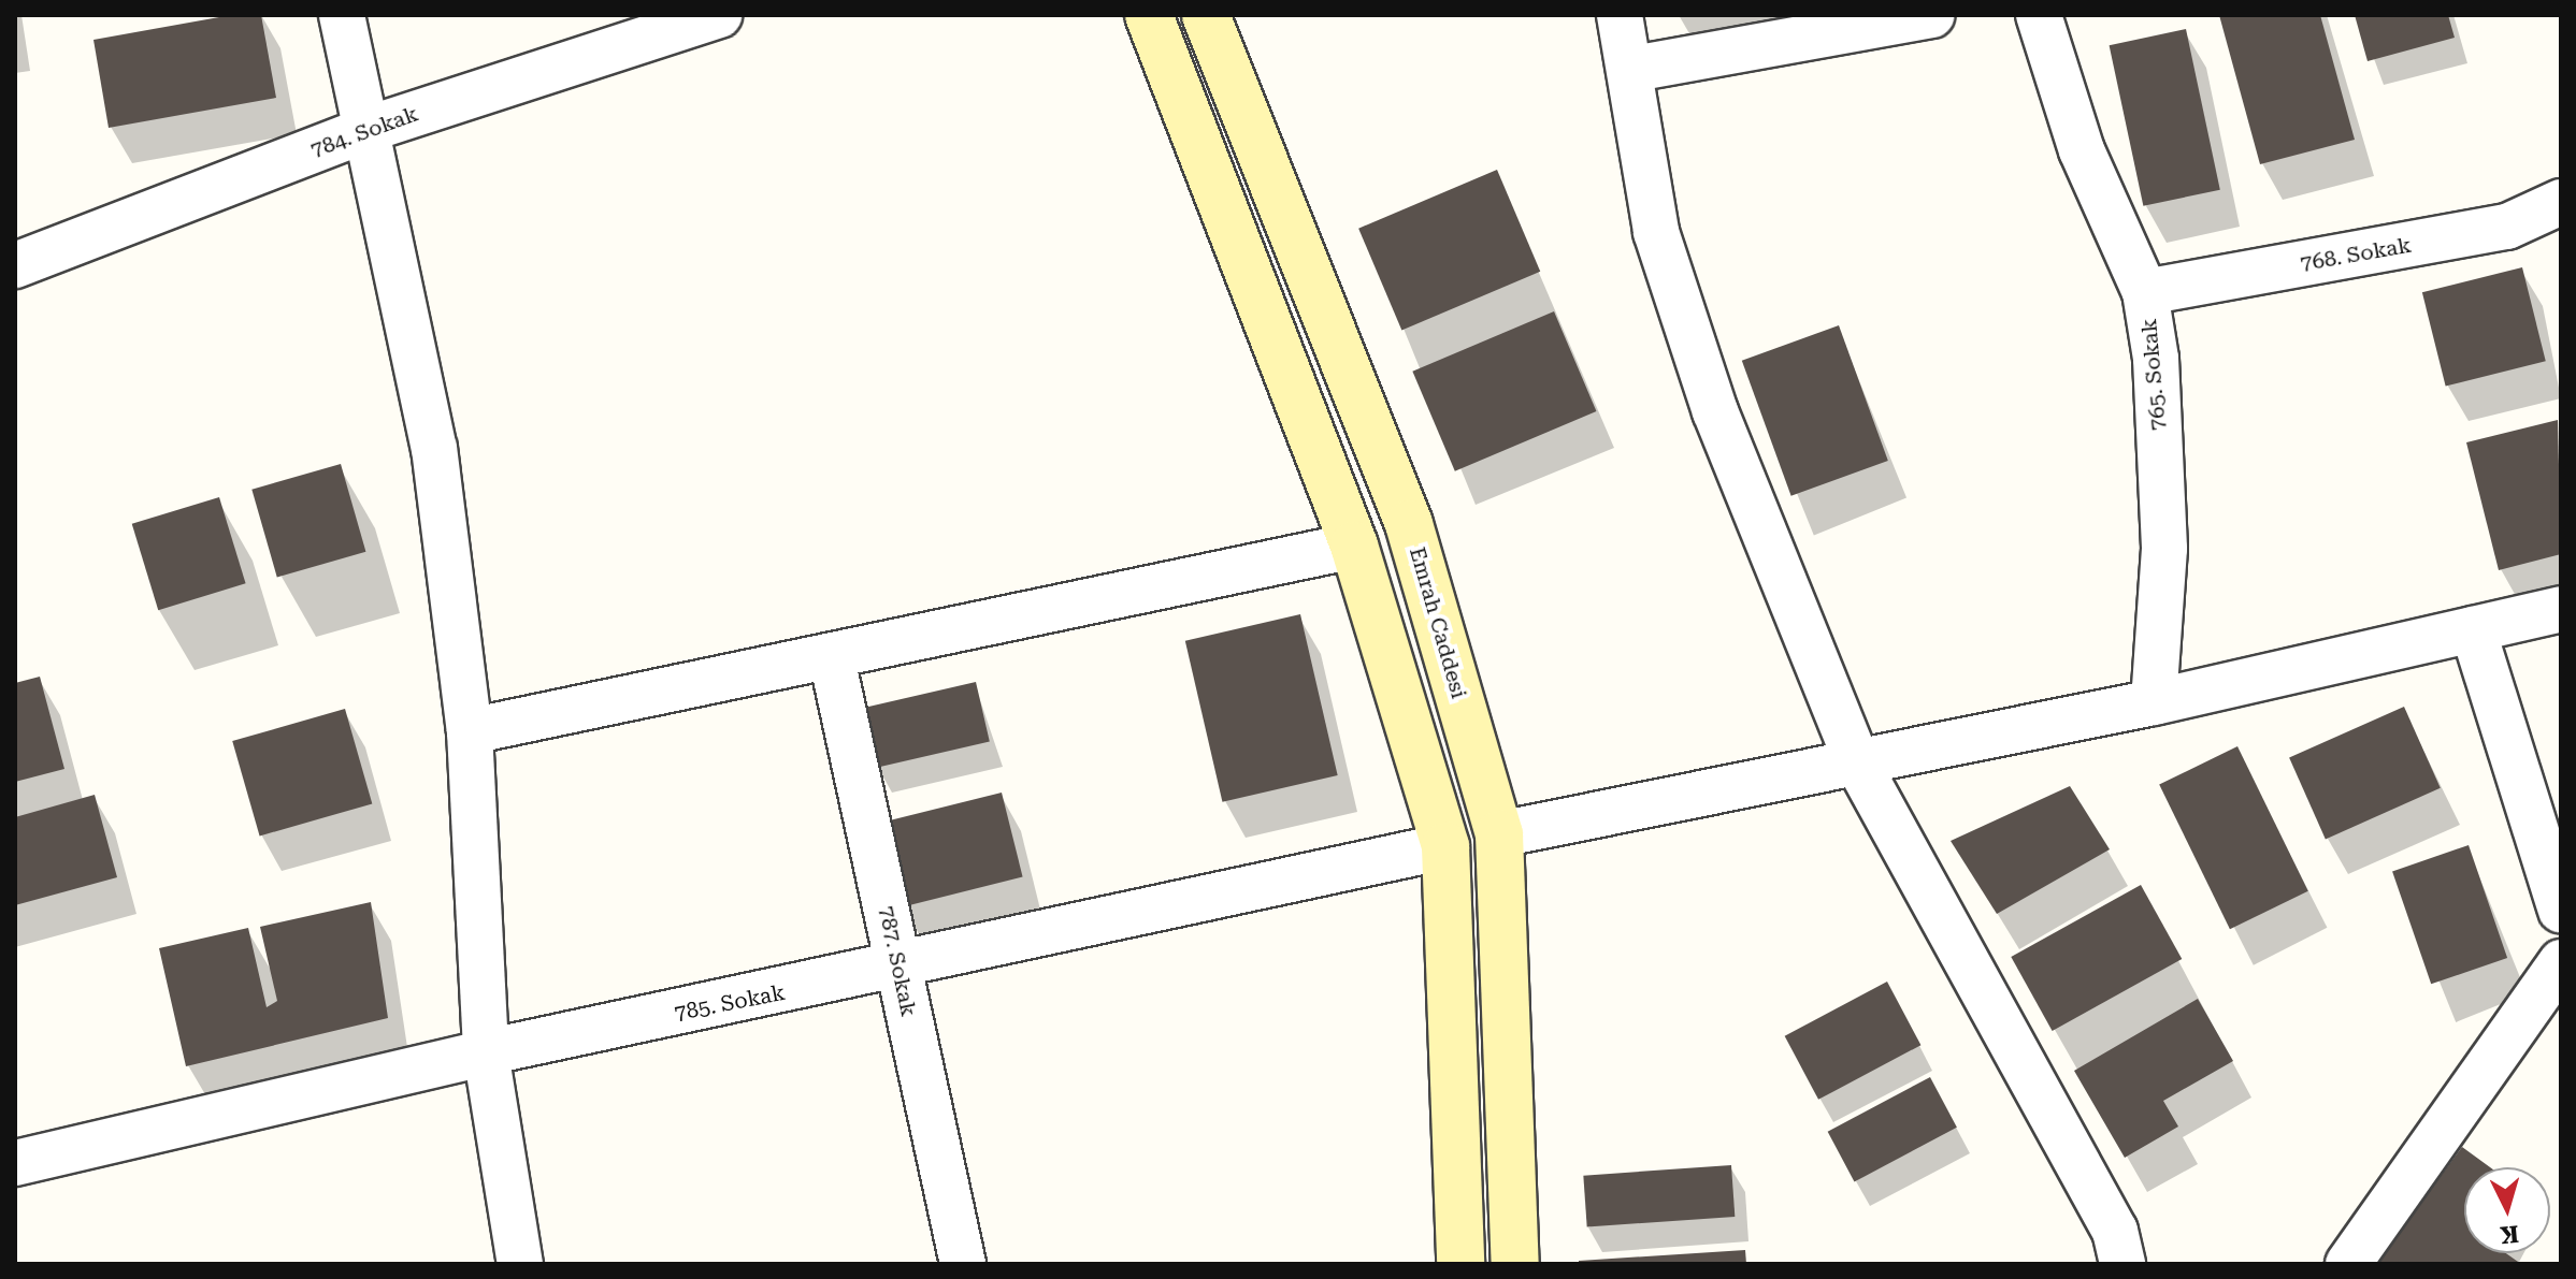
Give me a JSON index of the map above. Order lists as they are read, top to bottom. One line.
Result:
{"streets":{"street":["784. Sokak","768. Sokak","765. Sokak","Emrah Caddesi","787. Sokak","785. Sokak"]},"crossings":[["768. Sokak","765. Sokak"],["787. Sokak","785. Sokak"]],"north":"bottom"}
